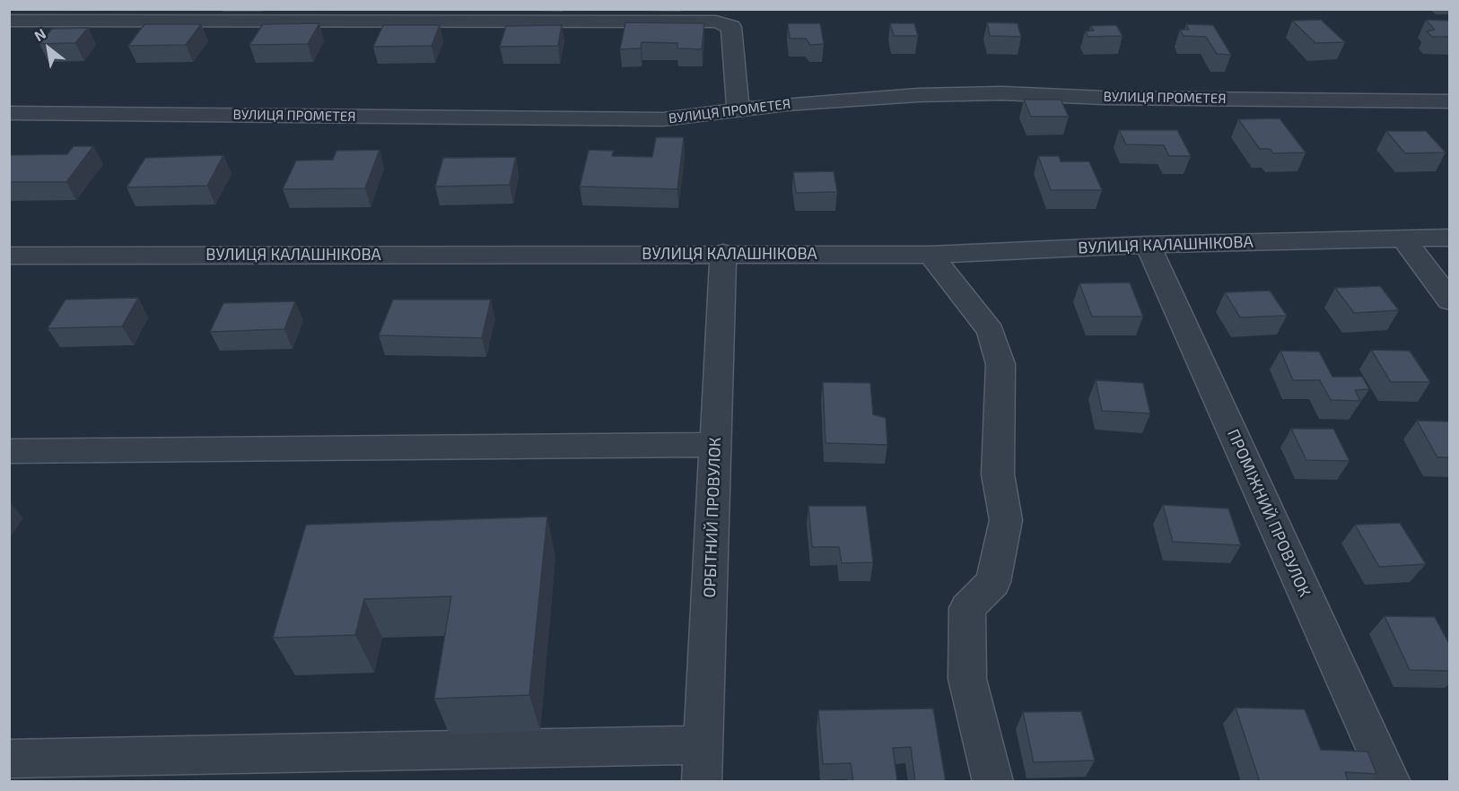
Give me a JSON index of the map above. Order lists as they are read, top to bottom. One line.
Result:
{"streets":{"street":["ВУЛИЦЯ ПРОМЕТЕЯ","ВУЛИЦЯ КАЛАШНІКОВА","ПРОМІЖНИЙ ПРОВУЛОК","ОРБІТНИЙ ПРОВУЛОК"]},"crossings":[["ВУЛИЦЯ КАЛАШНІКОВА","ПРОМІЖНИЙ ПРОВУЛОК"],["ВУЛИЦЯ КАЛАШНІКОВА","ОРБІТНИЙ ПРОВУЛОК"]],"north":"top left"}
